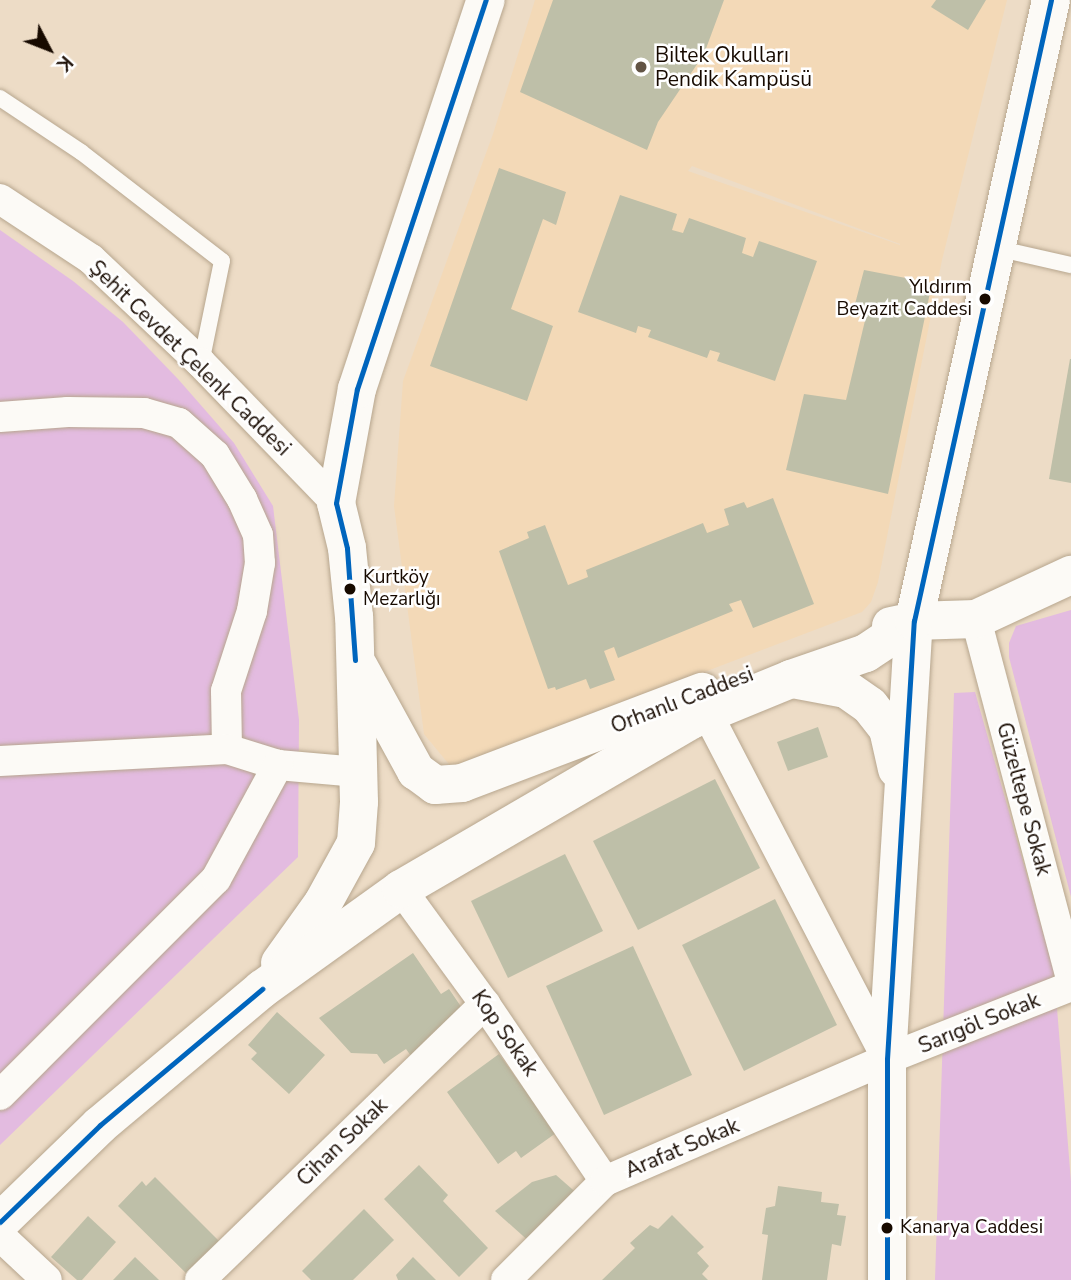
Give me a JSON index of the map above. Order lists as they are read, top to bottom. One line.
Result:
{"streets":{"street":["Şehit Cevdet Çelenk Caddesi","Orhanlı Caddesi","Güzeltepe Sokak","Sarıgöl Sokak","Kop Sokak","Cihan Sokak","Arafat Sokak"]},"crossings":[["Orhanlı Caddesi","Güzeltepe Sokak"],["Sarıgöl Sokak","Arafat Sokak"],["Kop Sokak","Cihan Sokak"],["Kop Sokak","Arafat Sokak"]],"places":["Biltek Okulları Pendik Kampüsü","Yıldırım Beyazıt Caddesi","Kurtköy Mezarlığı","Kanarya Caddesi"],"north":"bottom right"}
